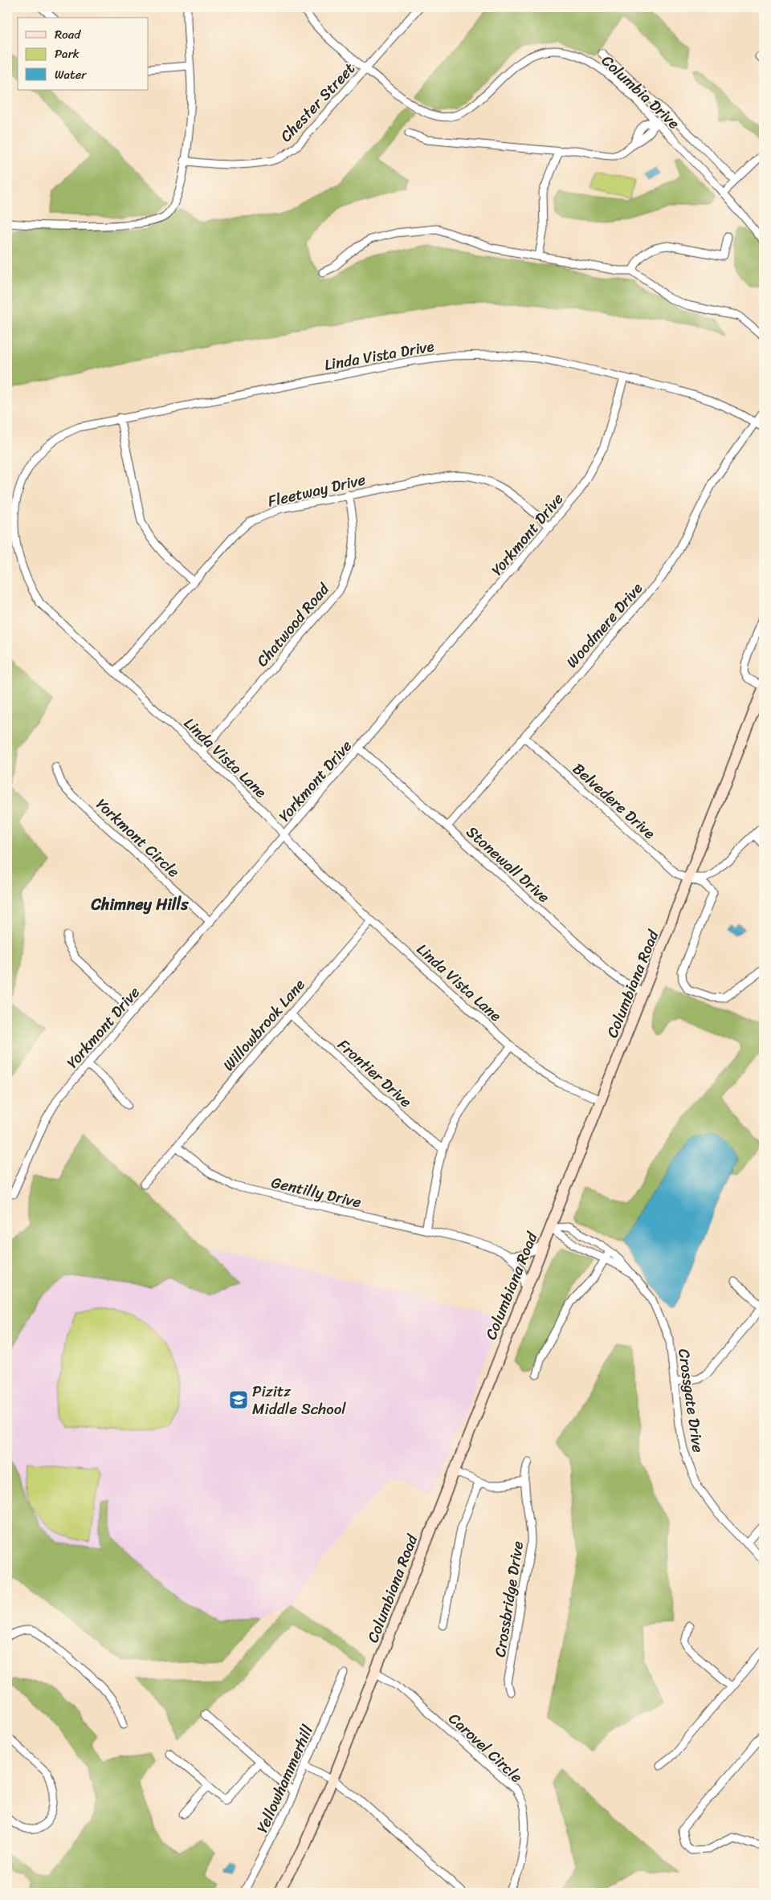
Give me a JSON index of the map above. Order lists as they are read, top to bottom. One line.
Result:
{"streets":{"main road":["Columbiana Road"],"street":["Columbia Drive","Chester Street","Linda Vista Drive","Fleetway Drive","Yorkmont Drive","Chatwood Road","Woodmere Drive","Linda Vista Lane","Belvedere Drive","Yorkmont Circle","Stonewall Drive","Willowbrook Lane","Frontier Drive","Gentilly Drive","Crossgate Drive","Crossbridge Drive","Carovel Circle","Yellowhammerhill"]},"crossings":[["Columbia Drive","Chester Street"],["Linda Vista Drive","Yorkmont Drive"],["Linda Vista Drive","Woodmere Drive"],["Linda Vista Drive","Linda Vista Lane"],["Fleetway Drive","Yorkmont Drive"],["Fleetway Drive","Chatwood Road"],["Fleetway Drive","Linda Vista Lane"],["Yorkmont Drive","Linda Vista Lane"],["Yorkmont Drive","Yorkmont Circle"],["Yorkmont Drive","Stonewall Drive"],["Chatwood Road","Linda Vista Lane"],["Woodmere Drive","Belvedere Drive"],["Woodmere Drive","Stonewall Drive"],["Linda Vista Lane","Columbiana Road"],["Linda Vista Lane","Willowbrook Lane"],["Belvedere Drive","Columbiana Road"],["Stonewall Drive","Columbiana Road"],["Columbiana Road","Gentilly Drive"],["Columbiana Road","Crossgate Drive"],["Columbiana Road","Carovel Circle"],["Willowbrook Lane","Frontier Drive"],["Willowbrook Lane","Gentilly Drive"]],"districts":["Chimney Hills"],"places":{"school or university":["Pizitz Middle School"]},"legend":["Road","Park","Water"]}
